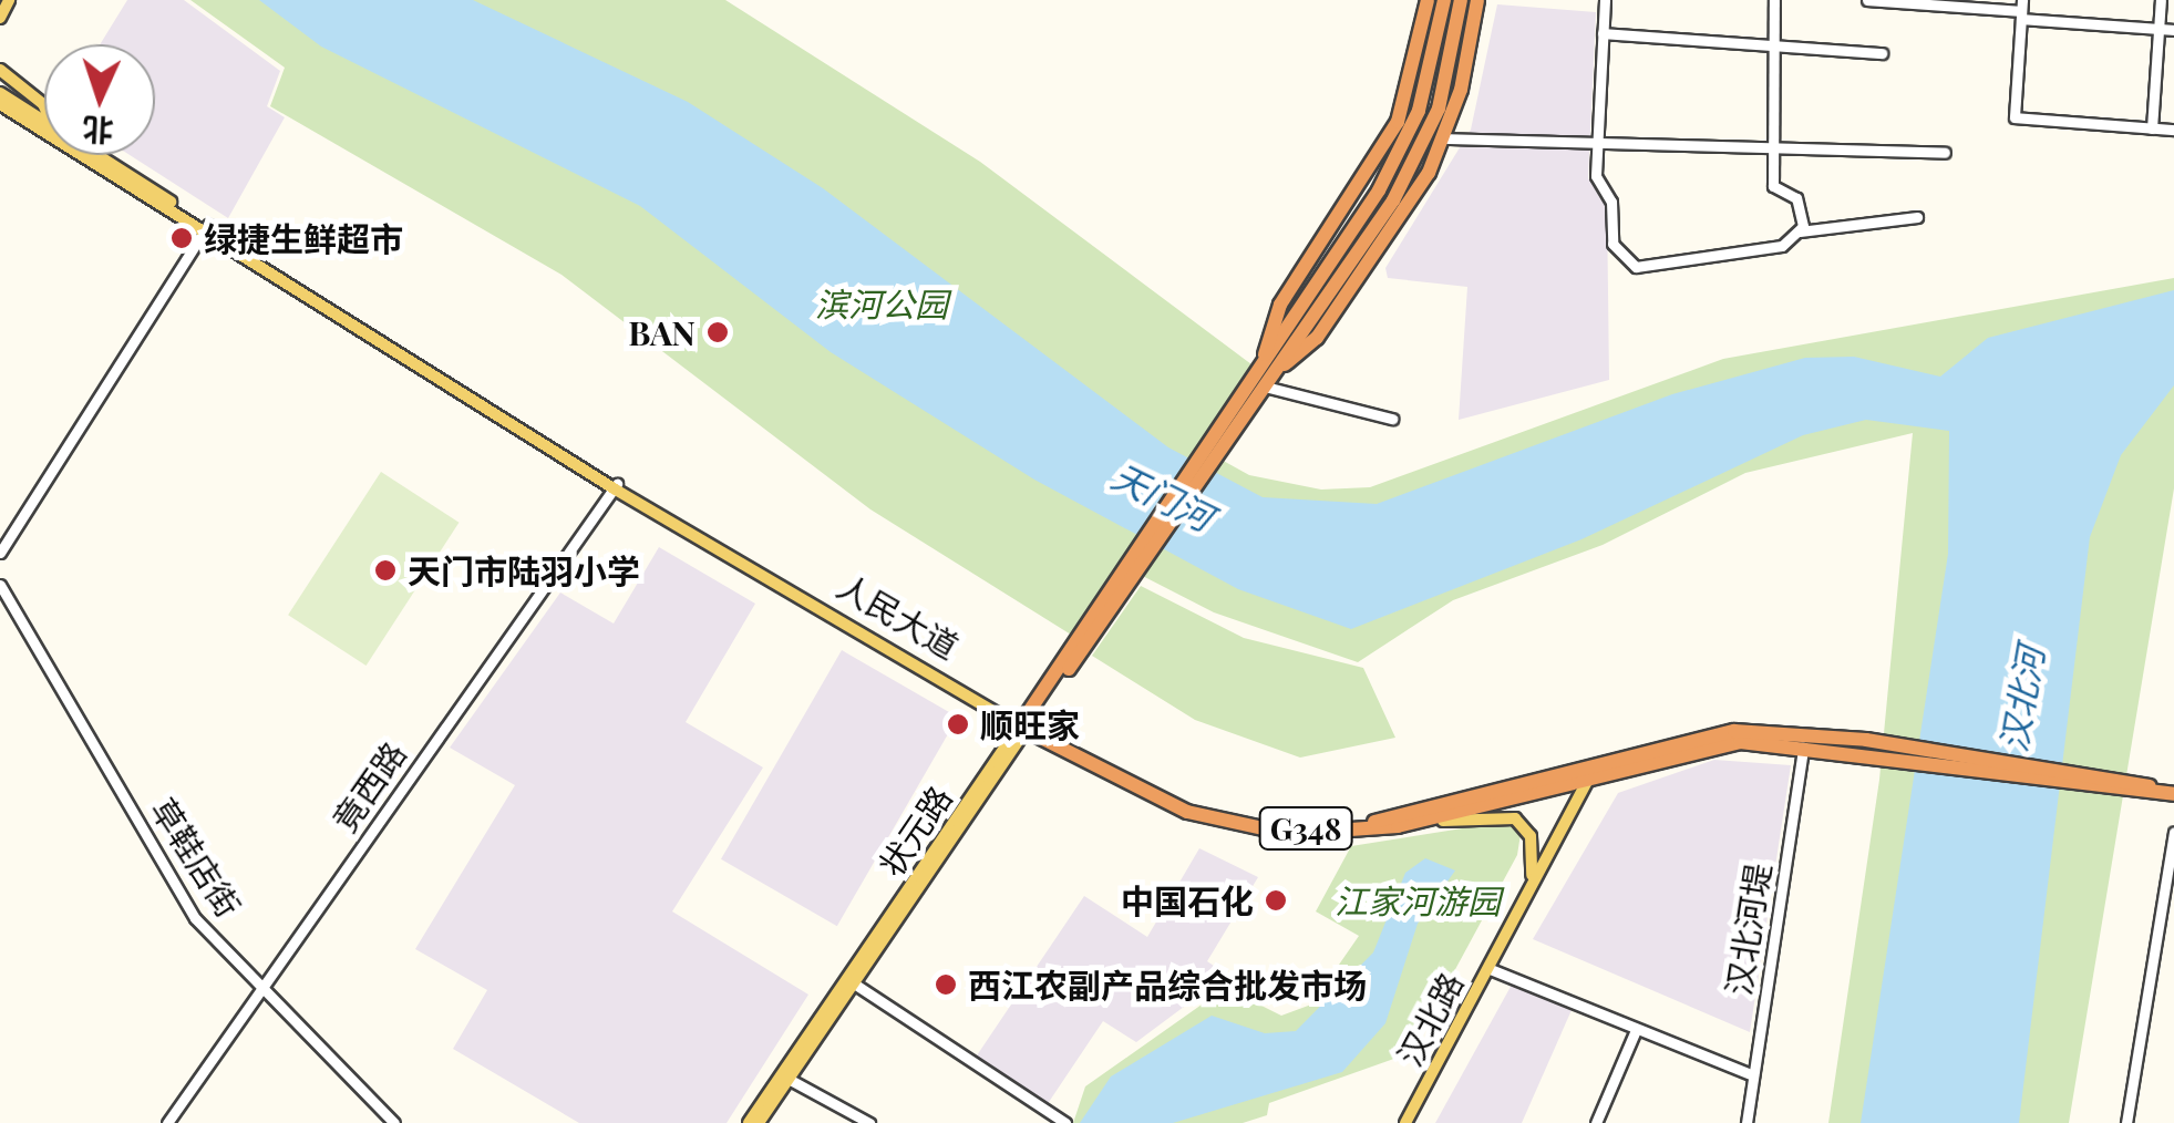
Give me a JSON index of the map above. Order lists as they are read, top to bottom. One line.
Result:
{"streets":{"highway":["人民大道","G348","状元路"],"main road":["汉北路"],"street":["竟西路","草鞋店街","汉北河堤"]},"crossings":[["人民大道","竟西路"],["人民大道","G348"],["人民大道","状元路"],["人民大道","汉北河堤"],["人民大道","汉北路"],["竟西路","草鞋店街"]],"water":["天门河","汉北河"],"parks":["滨河公园","江家河游园"],"places":["绿捷生鲜超市","BAN","天门市陆羽小学","顺旺家","中国石化","西江农副产品综合批发市场"],"north":"bottom"}
